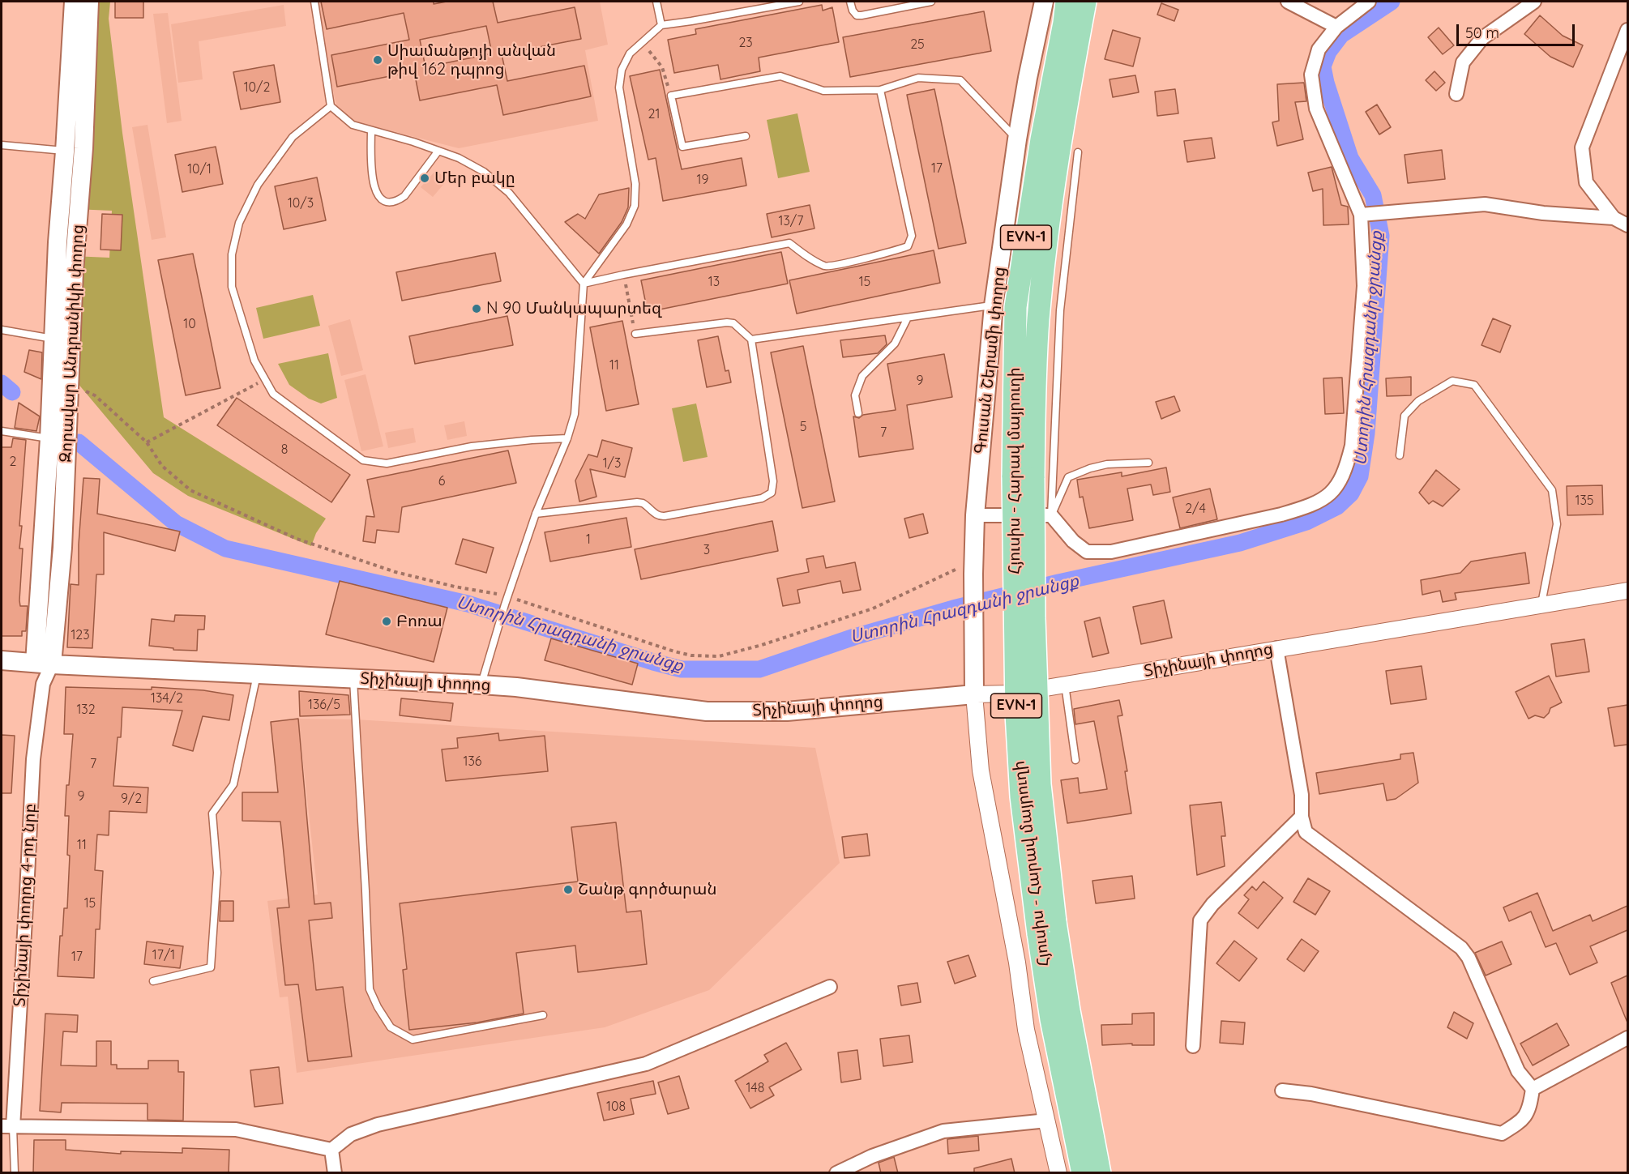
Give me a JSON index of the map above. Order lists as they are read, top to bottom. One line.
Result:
{"streets":{"highway":["EVN-1","Հյուսիս - Հարավ մայրուղի"],"main road":["Զորավար Անդրանիկի փողոց","Գուսան Շերամի փողոց","Տիչինայի փողոց"],"street":["Տիչինայի փողոց 4-րդ նրբ"]},"crossings":[["Զորավար Անդրանիկի փողոց","Տիչինայի փողոց"],["Զորավար Անդրանիկի փողոց","Տիչինայի փողոց 4-րդ նրբ"],["Գուսան Շերամի փողոց","Տիչինայի փողոց"]],"water":["Ստորին Հրազդանի ջրանցք"],"places":["Սիամանթոյի անվան թիվ 162 դպրոց","Մեր բակը","N 90 Մանկապարտեզ","Բոռա","Շանթ գործարան"],"house_numbers":["23","25","10/2","21","17","10/1","19","10/3","13/7","13","15","10","11","9","5","7","8","2","1/3","6","135","2/4","1","3","123","134/2","136/5","132","136","7","9","9/2","11","15","17/1","17","148","108"],"scale_bar":"50 m"}
